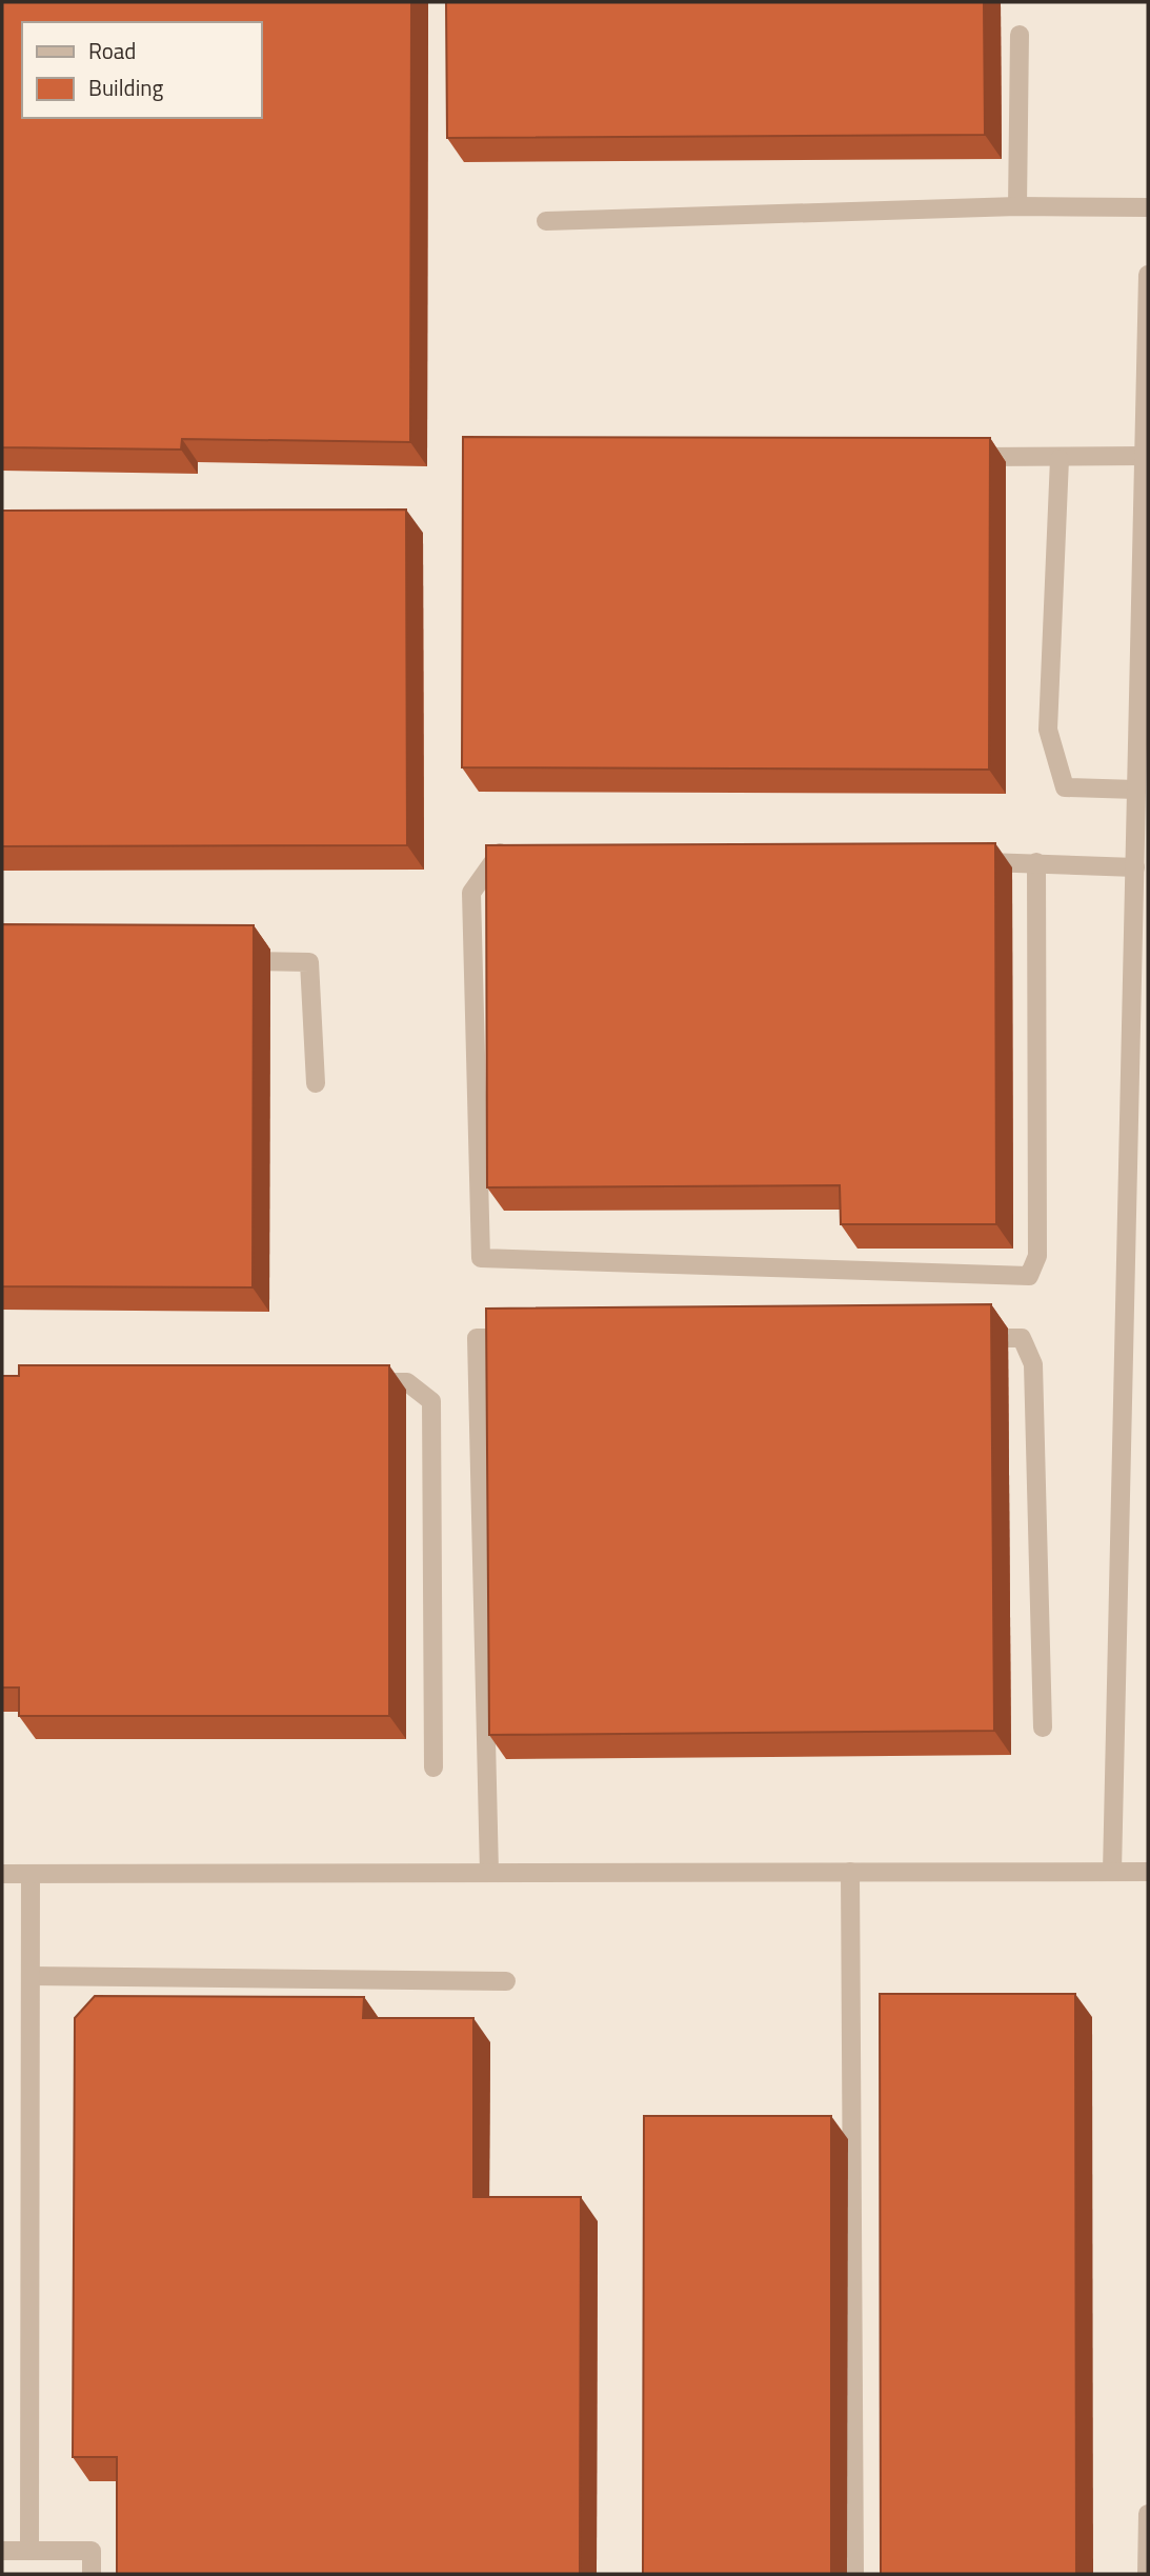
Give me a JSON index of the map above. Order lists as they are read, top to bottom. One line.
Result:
{"legend":["Road","Building"]}
